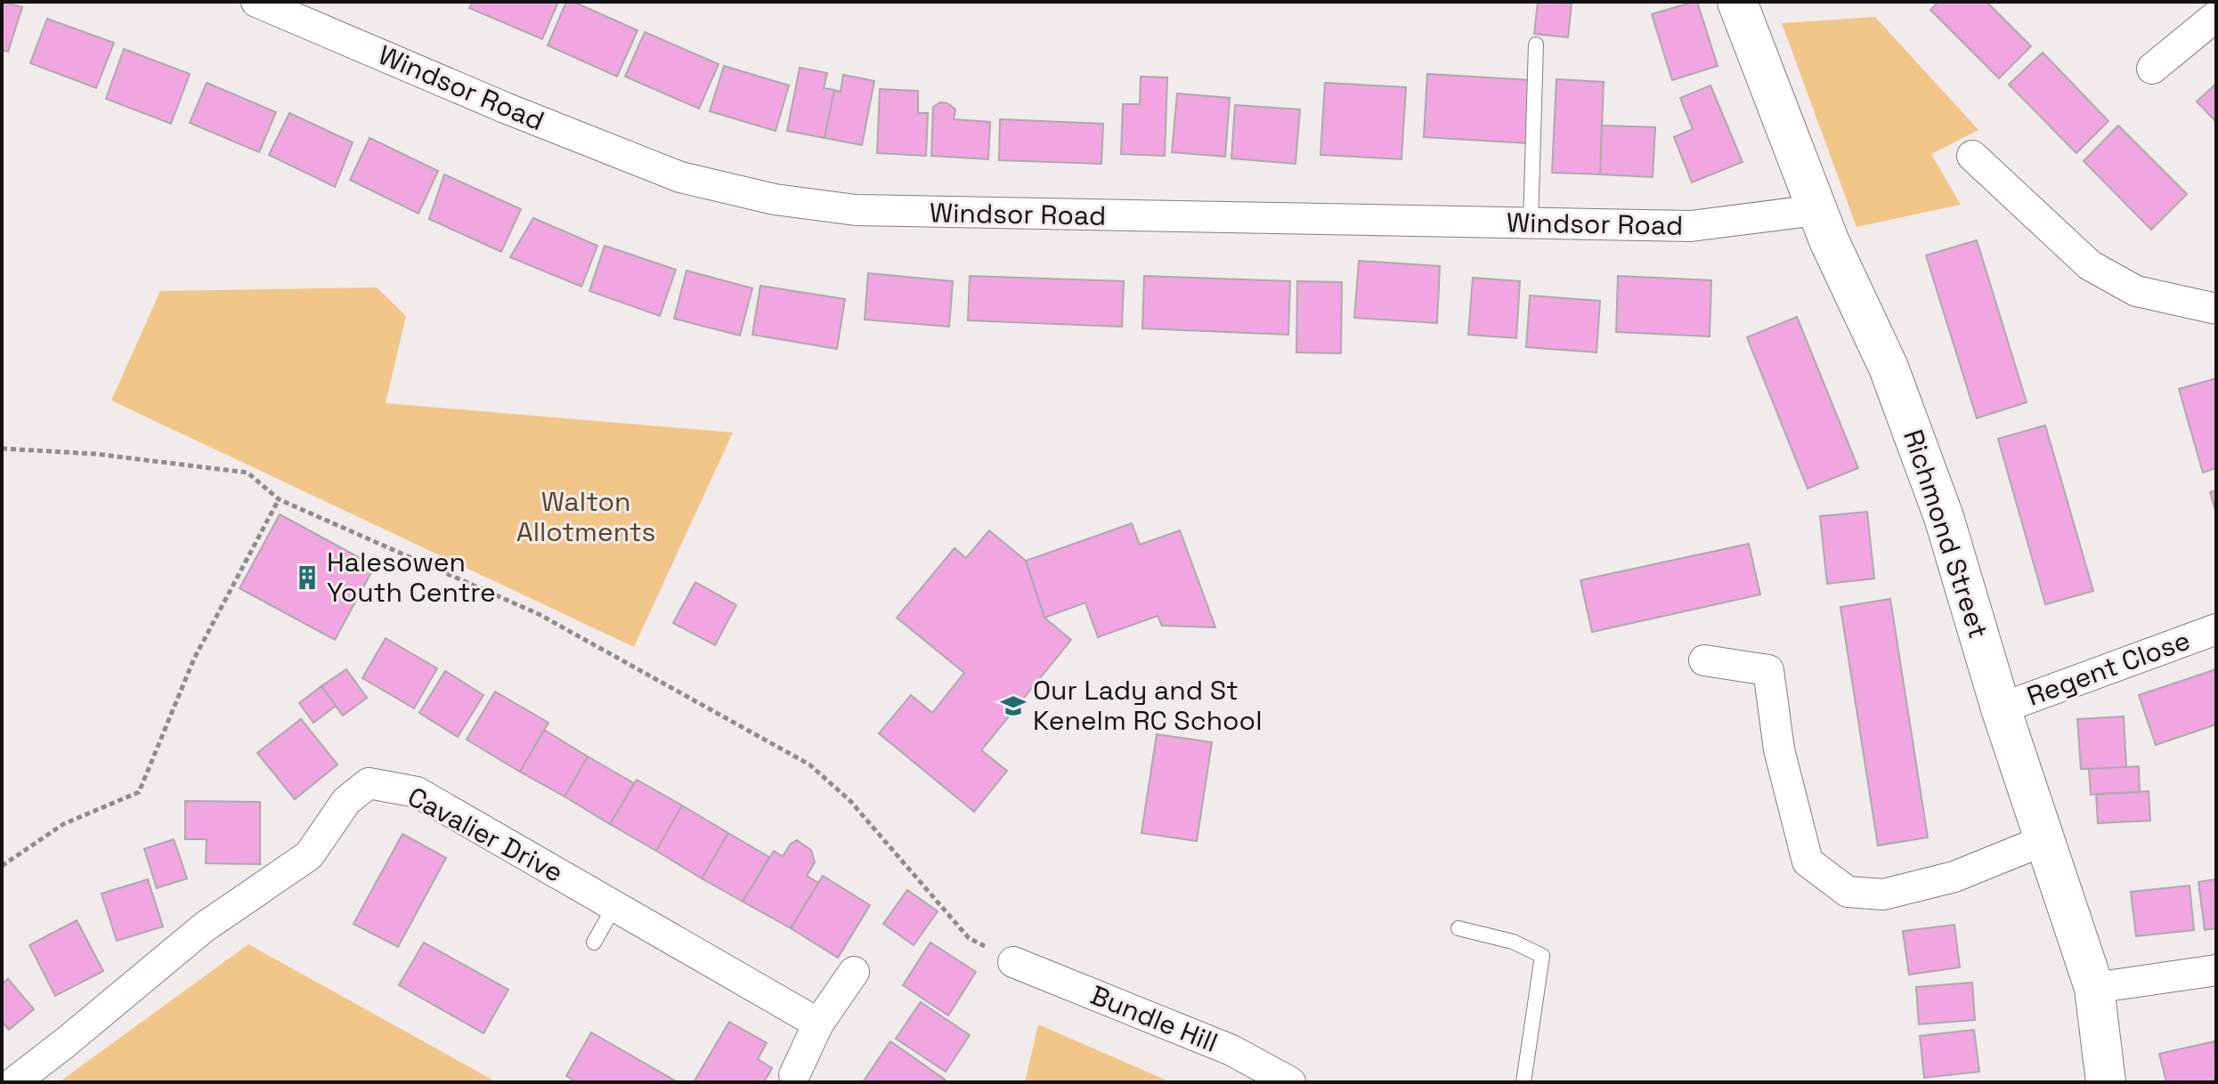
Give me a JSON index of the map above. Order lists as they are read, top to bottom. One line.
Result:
{"streets":{"street":["Windsor Road","Richmond Street","Regent Close","Cavalier Drive","Bundle Hill"]},"crossings":[["Windsor Road","Richmond Street"],["Richmond Street","Regent Close"]],"parks":["Walton Allotments"],"places":{"building":["Halesowen Youth Centre"],"school or university":["Our Lady and St Kenelm RC School"]}}
